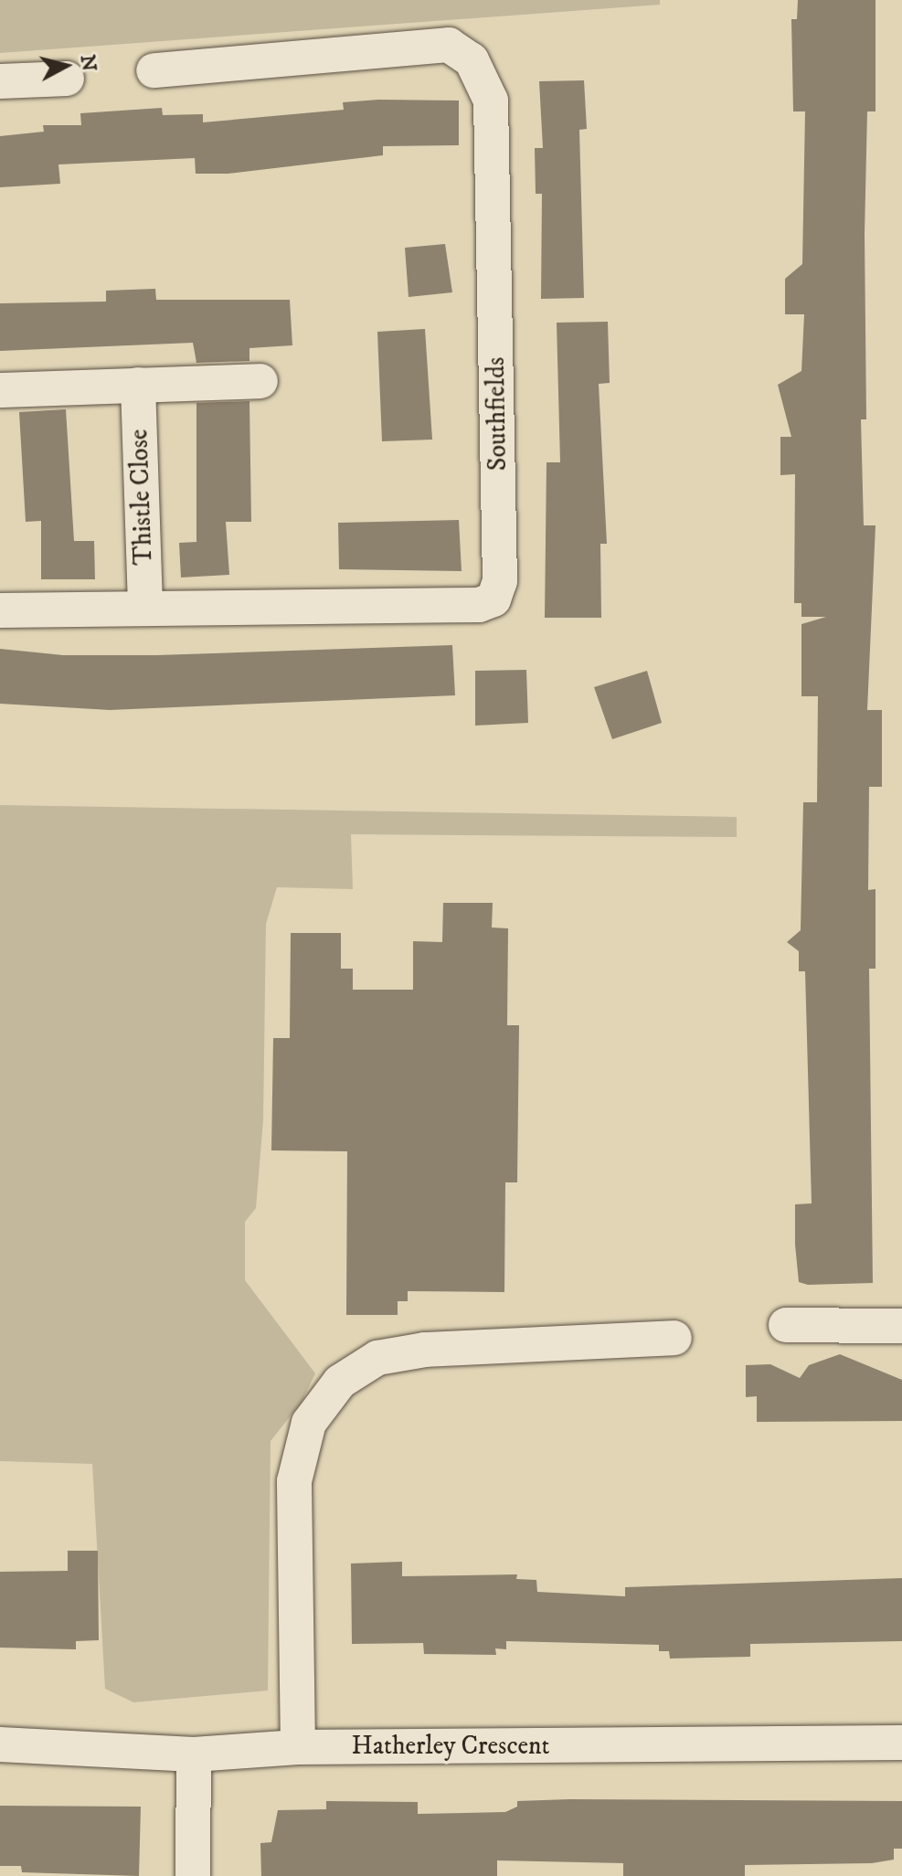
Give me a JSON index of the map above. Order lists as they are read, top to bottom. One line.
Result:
{"streets":{"street":["Southfields","Thistle Close","Hatherley Crescent"]},"crossings":[["Southfields","Thistle Close"]],"north":"right"}
